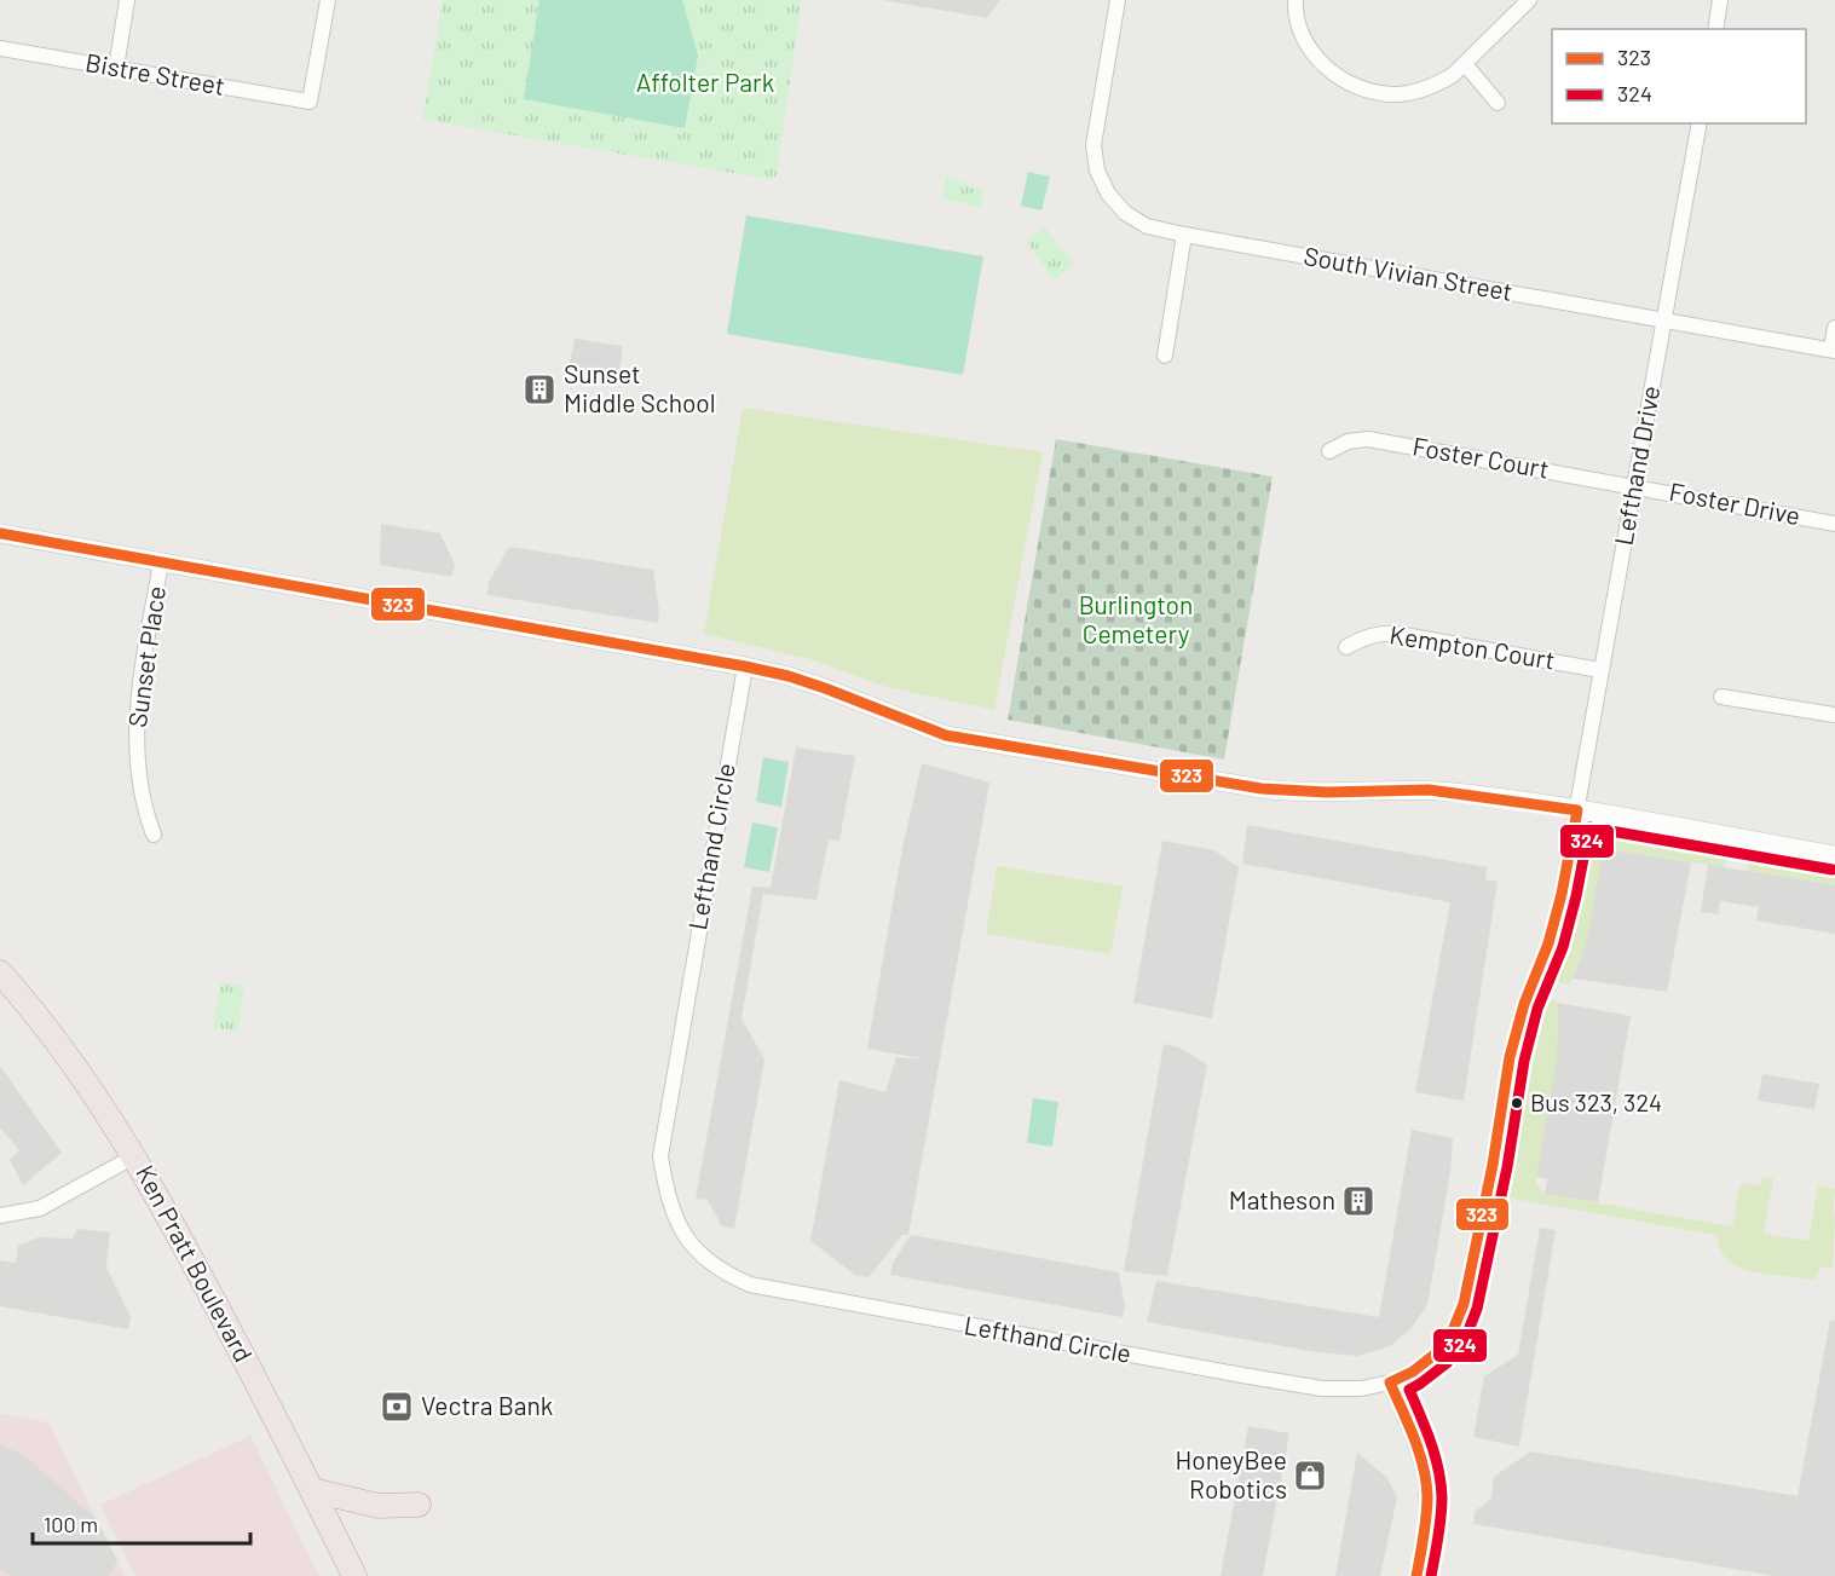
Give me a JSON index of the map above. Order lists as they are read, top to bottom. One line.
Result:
{"streets":{"highway":["Ken Pratt Boulevard"],"street":["Bistre Street","South Vivian Street","Foster Court","Lefthand Drive","Foster Drive","Kempton Court","Sunset Place","Lefthand Circle"]},"crossings":[["South Vivian Street","Lefthand Drive"],["Foster Court","Lefthand Drive"],["Foster Court","Foster Drive"],["Lefthand Drive","Foster Drive"],["Lefthand Drive","Kempton Court"],["Lefthand Drive","Lefthand Circle"]],"parks":["Affolter Park","Burlington Cemetery"],"places":{"building":["Sunset Middle School","Matheson"],"other":["Bus 323, 324"],"bank":["Vectra Bank"],"shop":["HoneyBee Robotics"]},"lines":["transit line 323","transit line 324"],"legend":["323","324"],"scale_bar":"100 m"}
